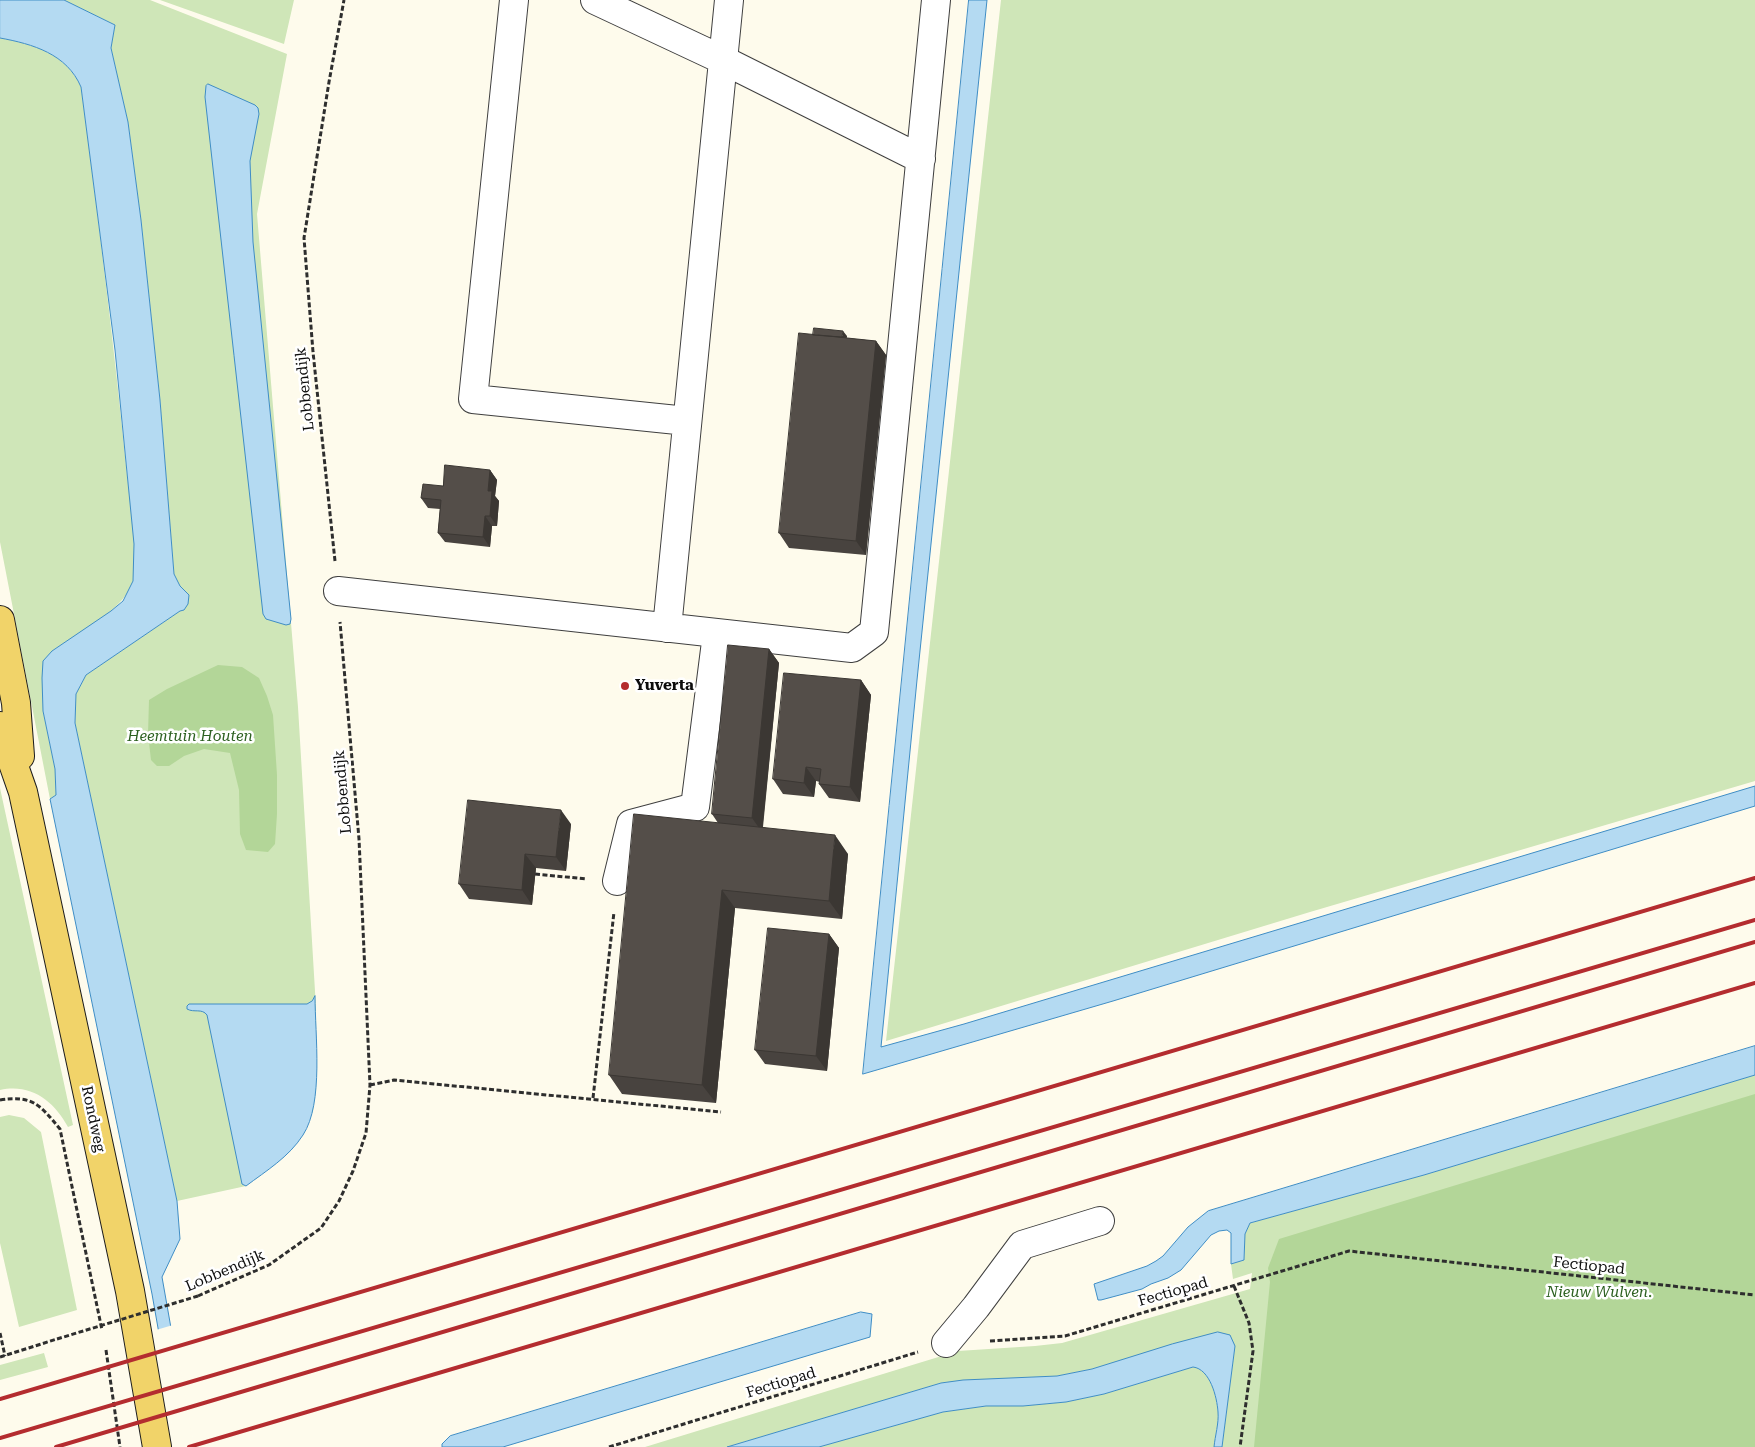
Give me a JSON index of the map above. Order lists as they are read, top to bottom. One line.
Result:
{"streets":{"main road":["Rondweg"],"path":["Lobbendijk","Fectiopad"]},"parks":["Heemtuin Houten","Nieuw Wulven."],"places":["Yuverta"]}
